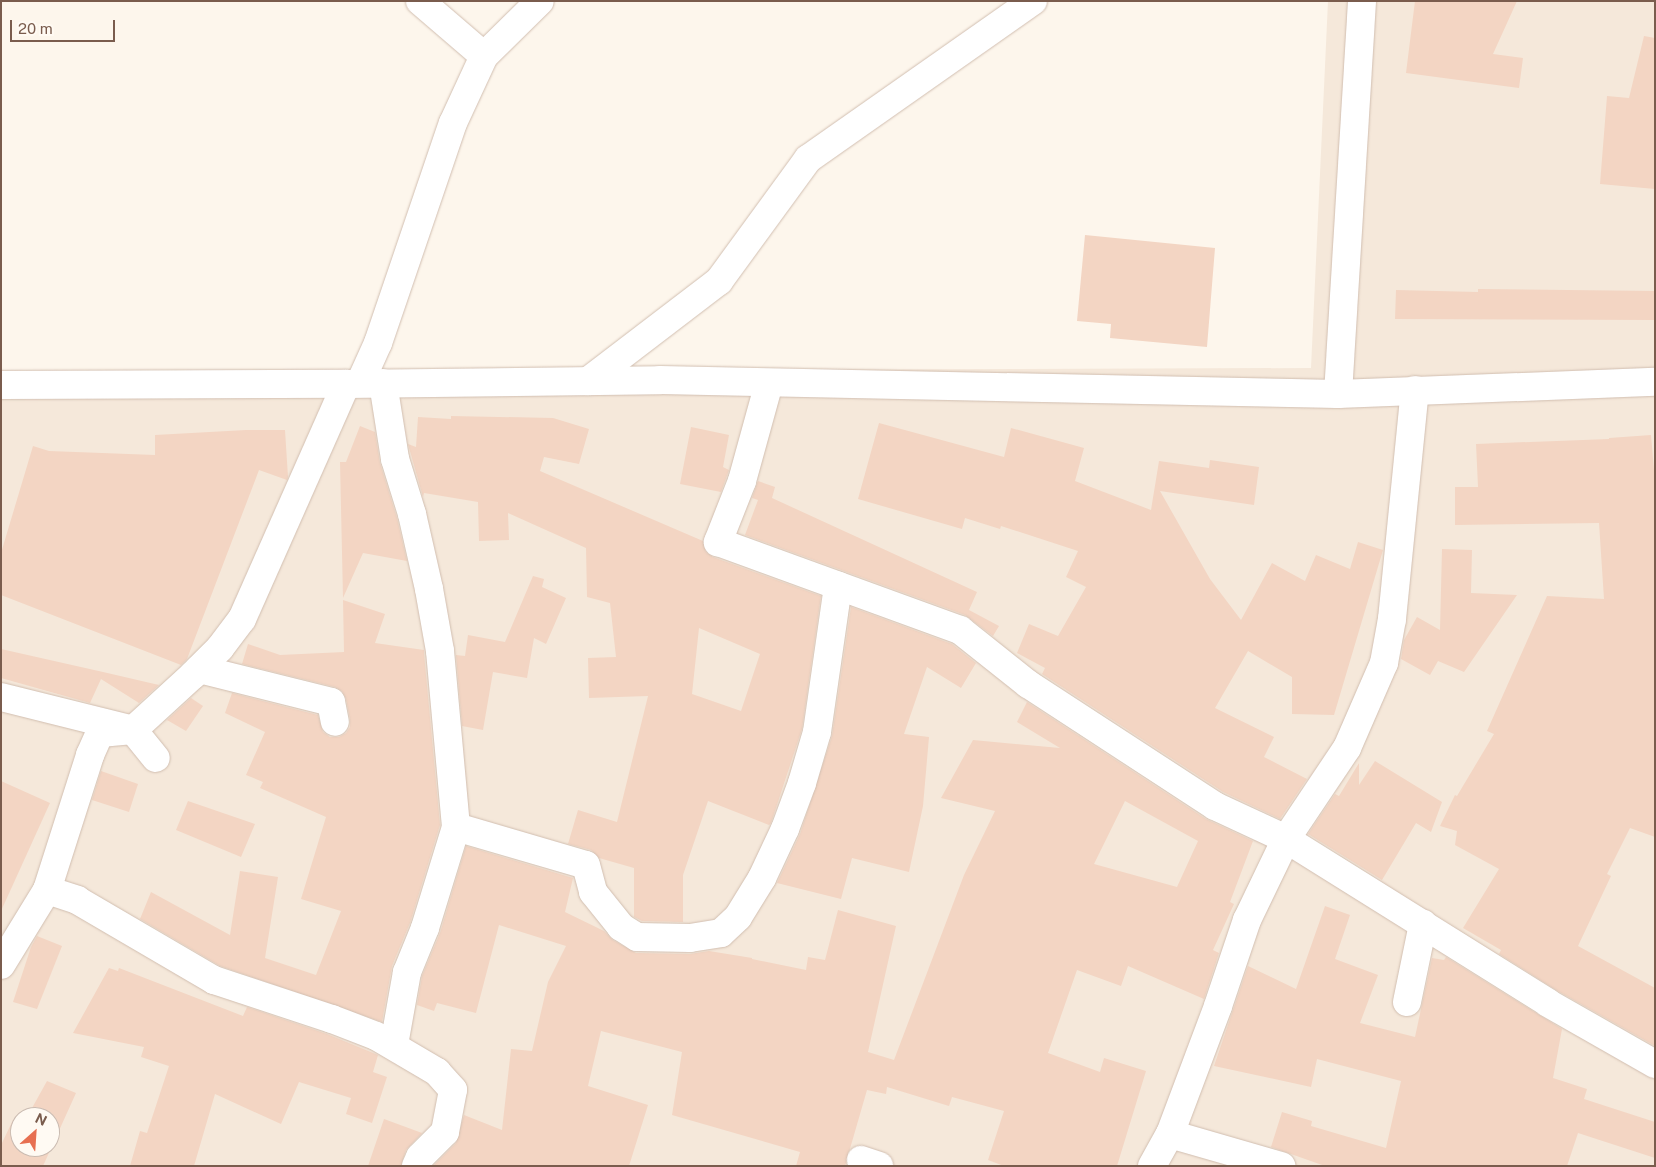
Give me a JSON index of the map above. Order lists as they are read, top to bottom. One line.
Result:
{"scale_bar":"20 m","north":"top right"}
